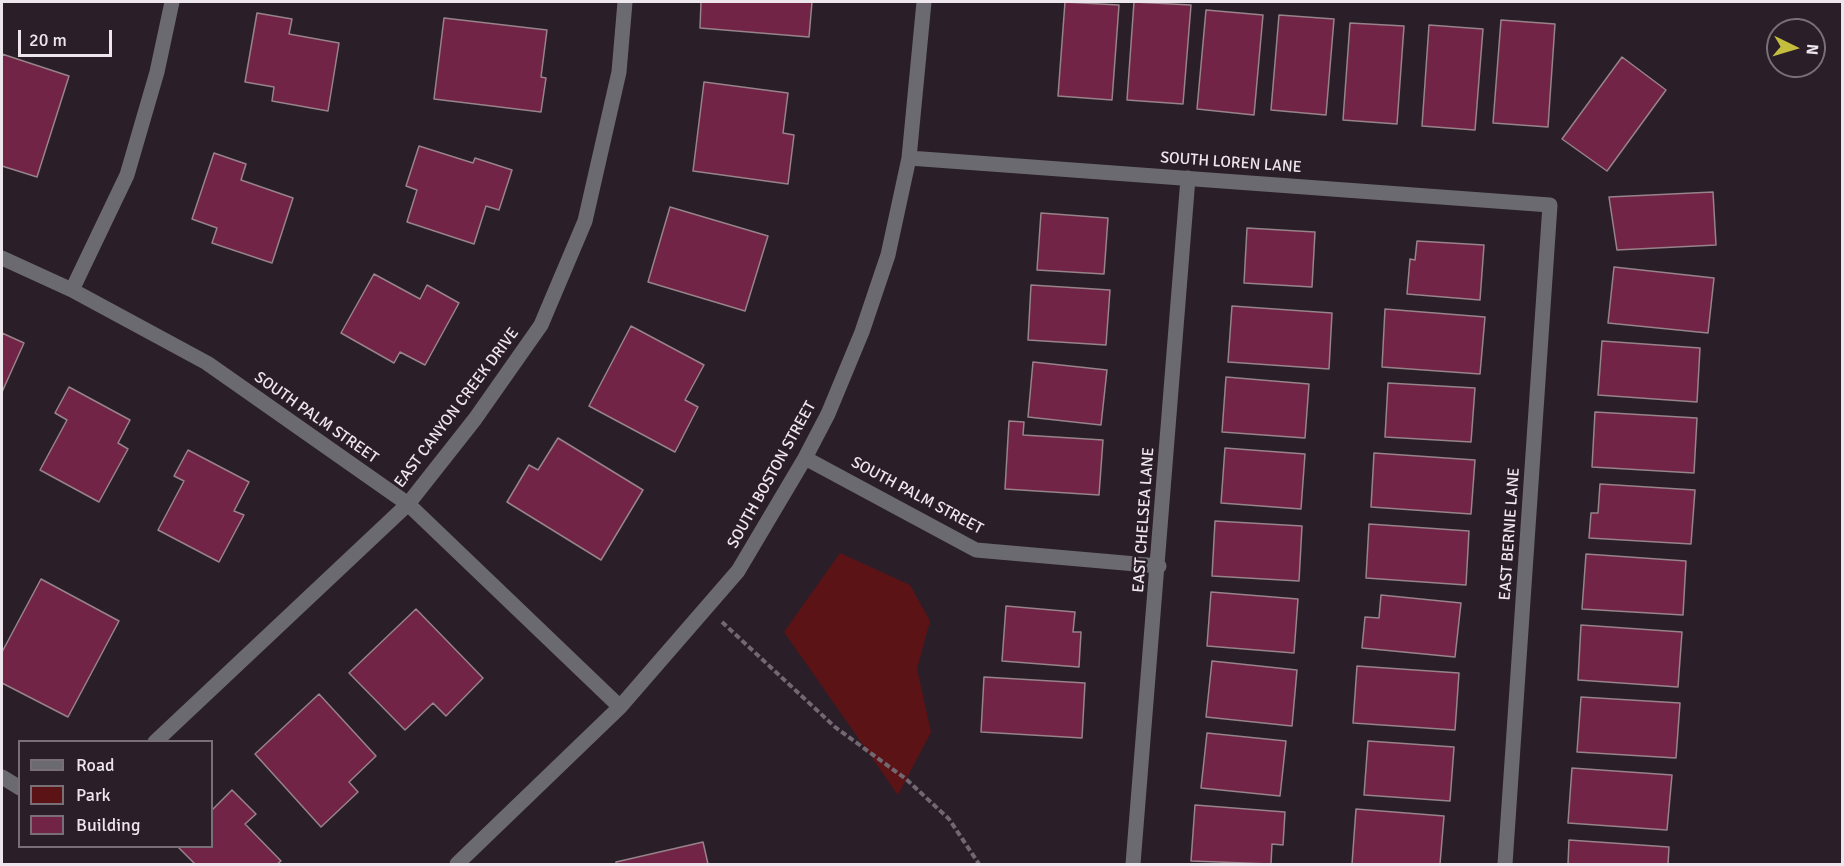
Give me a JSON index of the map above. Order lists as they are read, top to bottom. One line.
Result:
{"streets":{"street":["SOUTH LOREN LANE","EAST CANYON CREEK DRIVE","SOUTH PALM STREET","SOUTH BOSTON STREET","EAST CHELSEA LANE","EAST BERNIE LANE"]},"crossings":[["SOUTH LOREN LANE","SOUTH BOSTON STREET"],["SOUTH LOREN LANE","EAST CHELSEA LANE"],["SOUTH LOREN LANE","EAST BERNIE LANE"],["EAST CANYON CREEK DRIVE","SOUTH PALM STREET"],["SOUTH PALM STREET","SOUTH BOSTON STREET"],["SOUTH PALM STREET","EAST CHELSEA LANE"]],"legend":["Road","Park","Building"],"scale_bar":"20 m","north":"right"}
